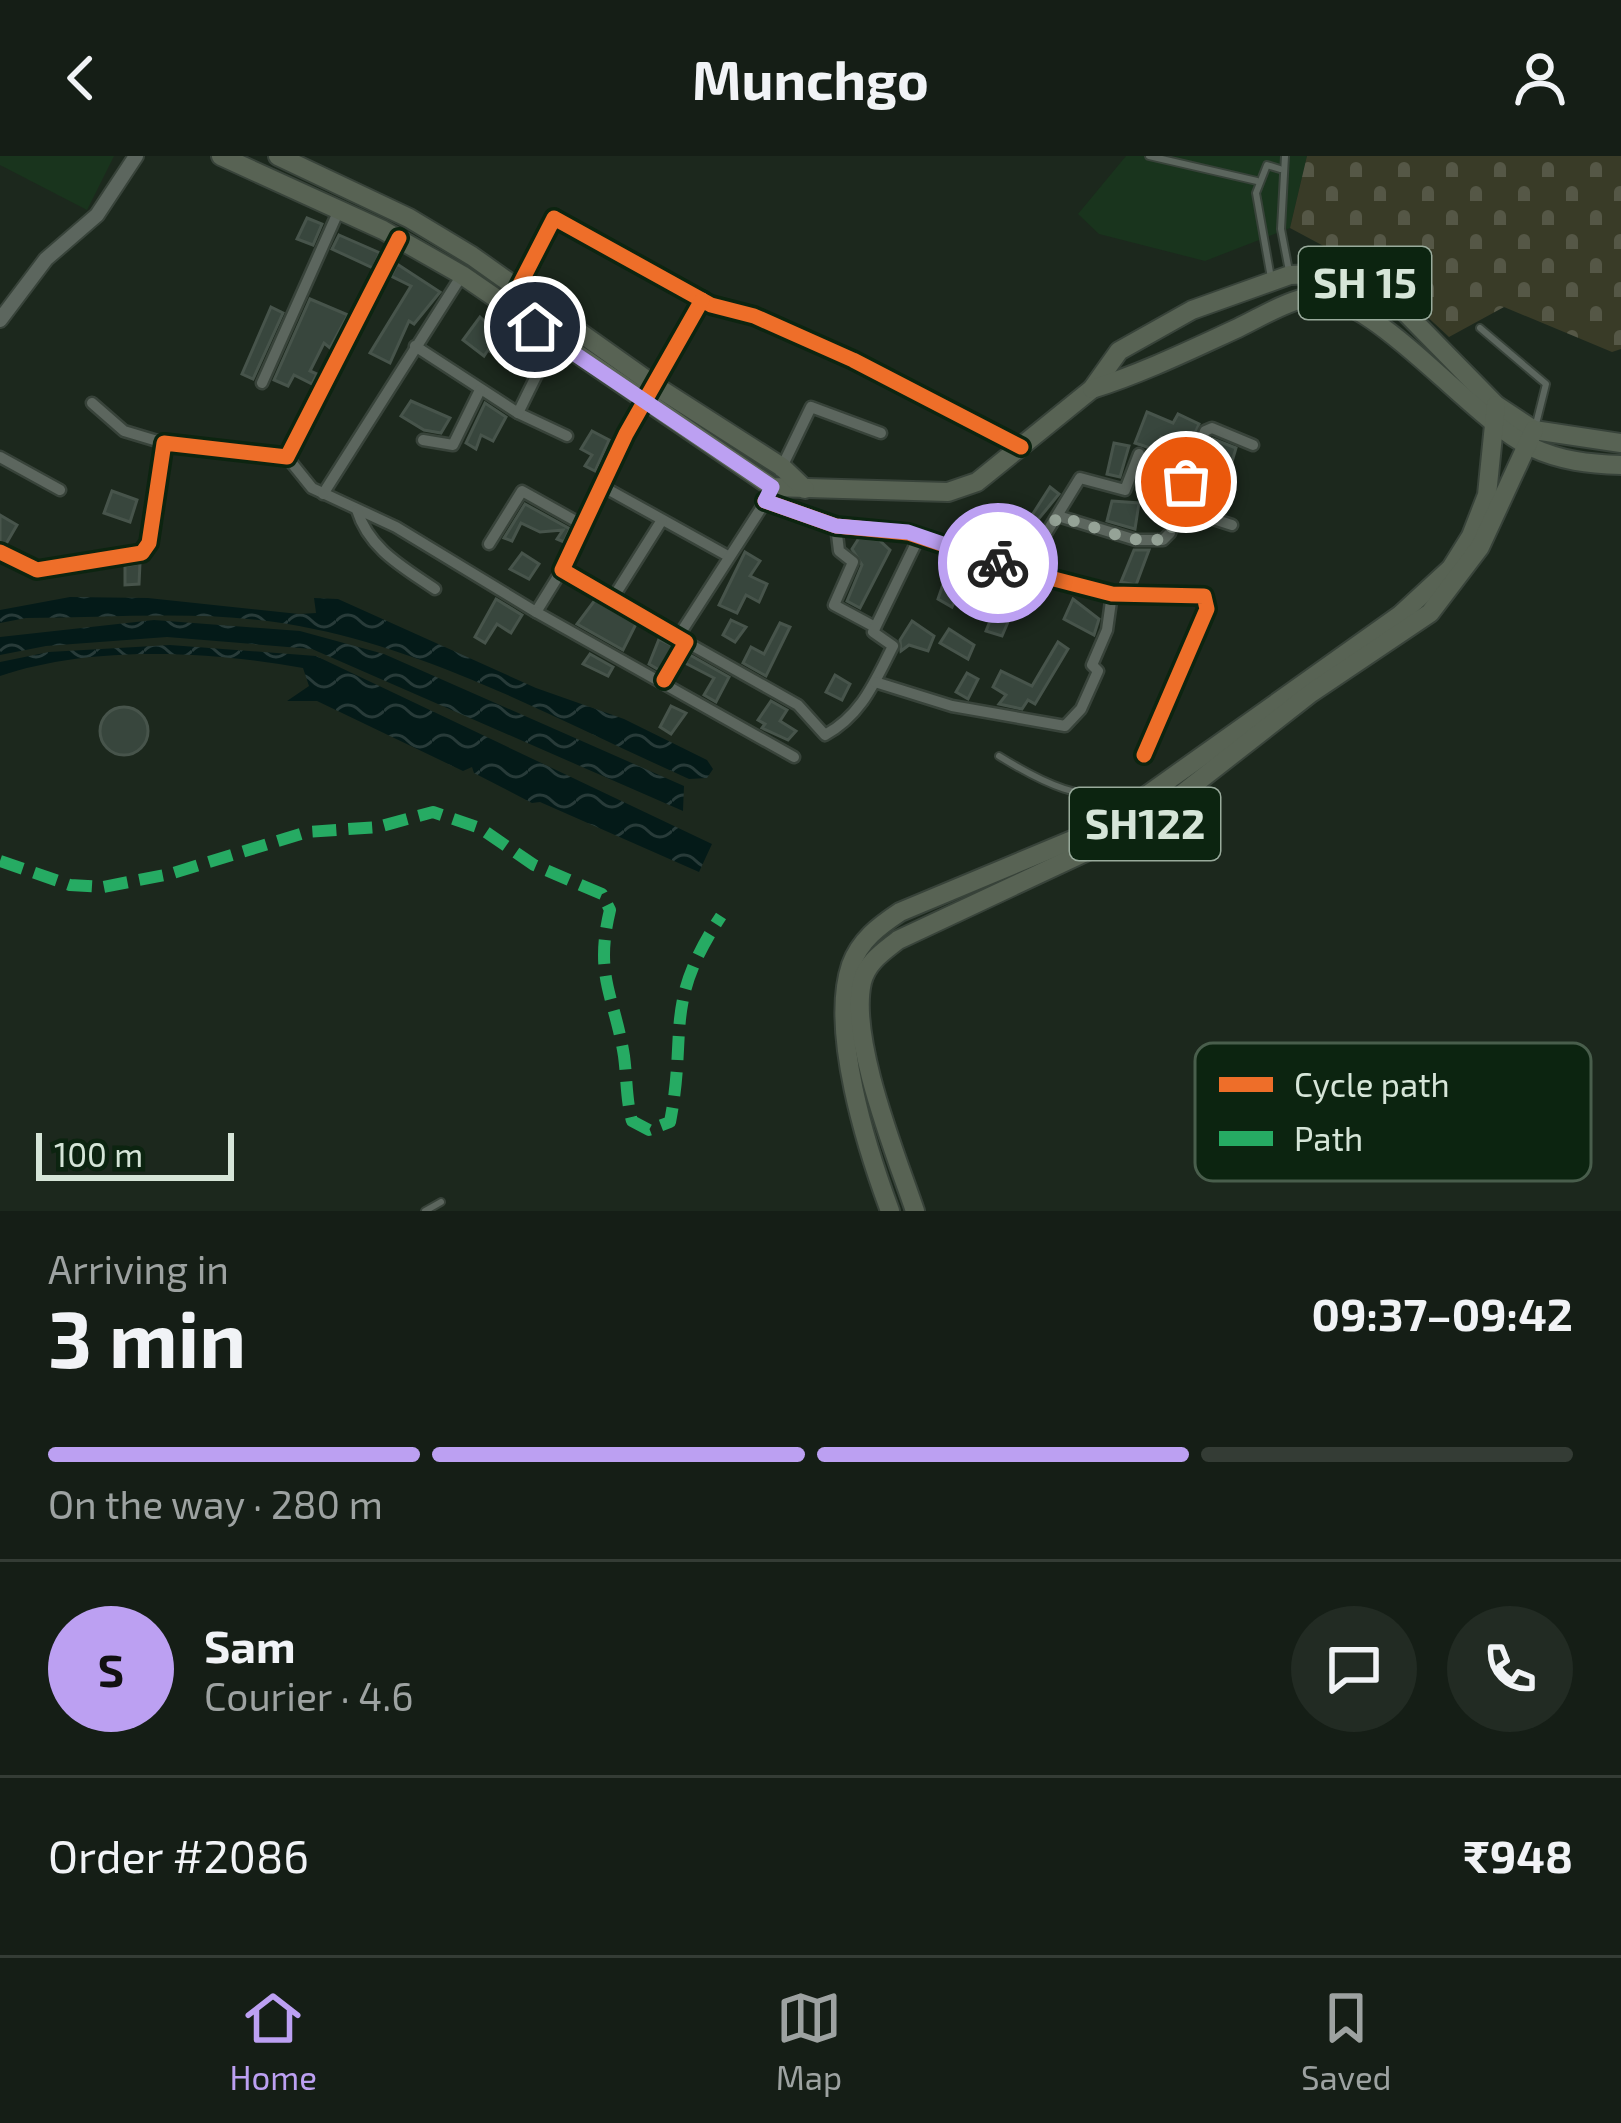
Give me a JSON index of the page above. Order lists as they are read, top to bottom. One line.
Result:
{"streets":{"main road":["SH 15","SH122"]},"crossings":[["SH 15","SH122"]],"legend":["Cycle path","Path"],"scale_bar":"100 m","page":{"header":"Munchgo","scale":"100 m","heading":["3 min","Arriving in","09:37–09:42"],"panel":["Sam","Courier · 4.6","Order #2086","₹948"],"bar":"On the way · 280 m","round":"S","tabs":["Home","Map","Saved"]}}
